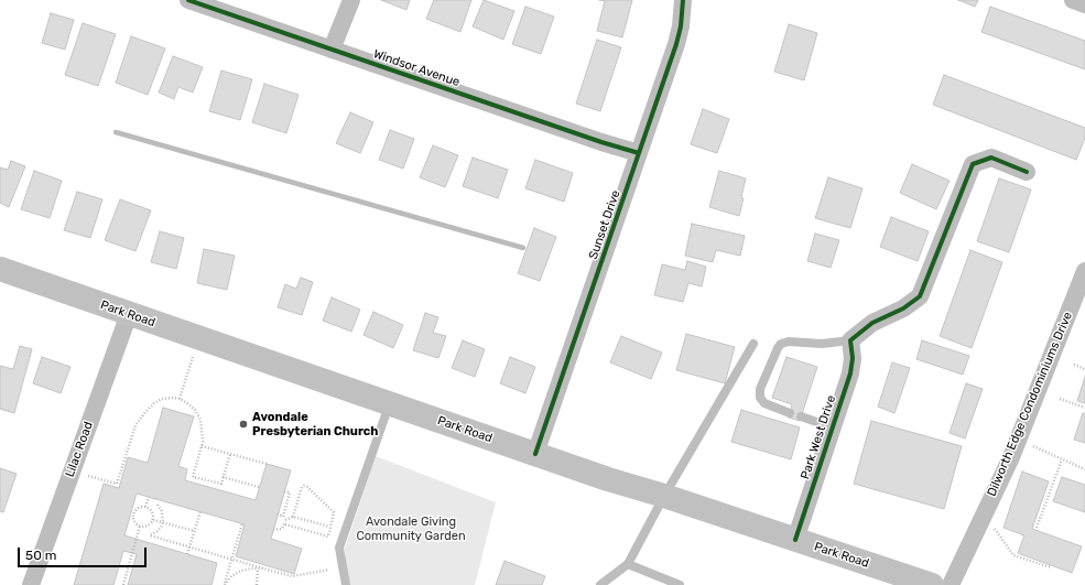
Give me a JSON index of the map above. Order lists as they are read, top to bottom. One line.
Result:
{"streets":{"main road":["Park Road"],"street":["Windsor Avenue","Sunset Drive","Dilworth Edge Condominiums Drive","Park West Drive","Lilac Road"]},"crossings":[["Windsor Avenue","Sunset Drive"],["Sunset Drive","Park Road"],["Park Road","Park West Drive"],["Park Road","Lilac Road"]],"parks":["Avondale Giving Community Garden"],"places":["Avondale Presbyterian Church"],"scale_bar":"50 m"}
